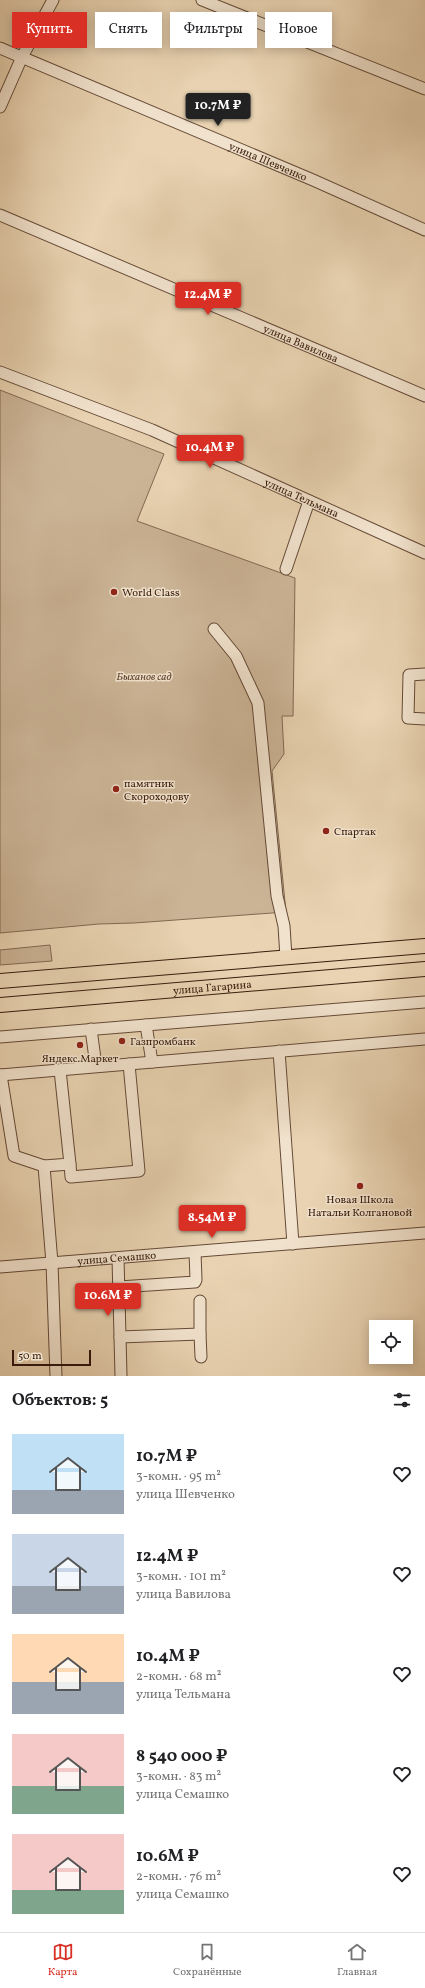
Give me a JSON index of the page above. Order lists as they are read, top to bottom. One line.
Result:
{"streets":{"main road":["улица Гагарина"],"street":["улица Шевченко","улица Вавилова","улица Тельмана","улица Семашко"]},"parks":["Быханов сад"],"places":["World Class","памятник Скороходову","Спартак","Газпромбанк","Яндекс.Маркет","Новая Школа Натальи Колгановой"],"scale_bar":"50 m","page":{"chip":["Купить","Снять","Фильтры","Новое"],"price":["10.7M ₽","12.4M ₽","10.4M ₽","8.54M ₽","10.6M ₽"],"scale":"50 m","heading":"Объектов: 5","list":[{"name":"10.7M ₽","note":"3-комн. · 95 m² · улица Шевченко"},{"name":"12.4M ₽","note":"3-комн. · 101 m² · улица Вавилова"},{"name":"10.4M ₽","note":"2-комн. · 68 m² · улица Тельмана"},{"name":"8 540 000 ₽","note":"3-комн. · 83 m² · улица Семашко"},{"name":"10.6M ₽","note":"2-комн. · 76 m² · улица Семашко"}],"tabs":["Карта","Сохранённые","Главная"]}}
